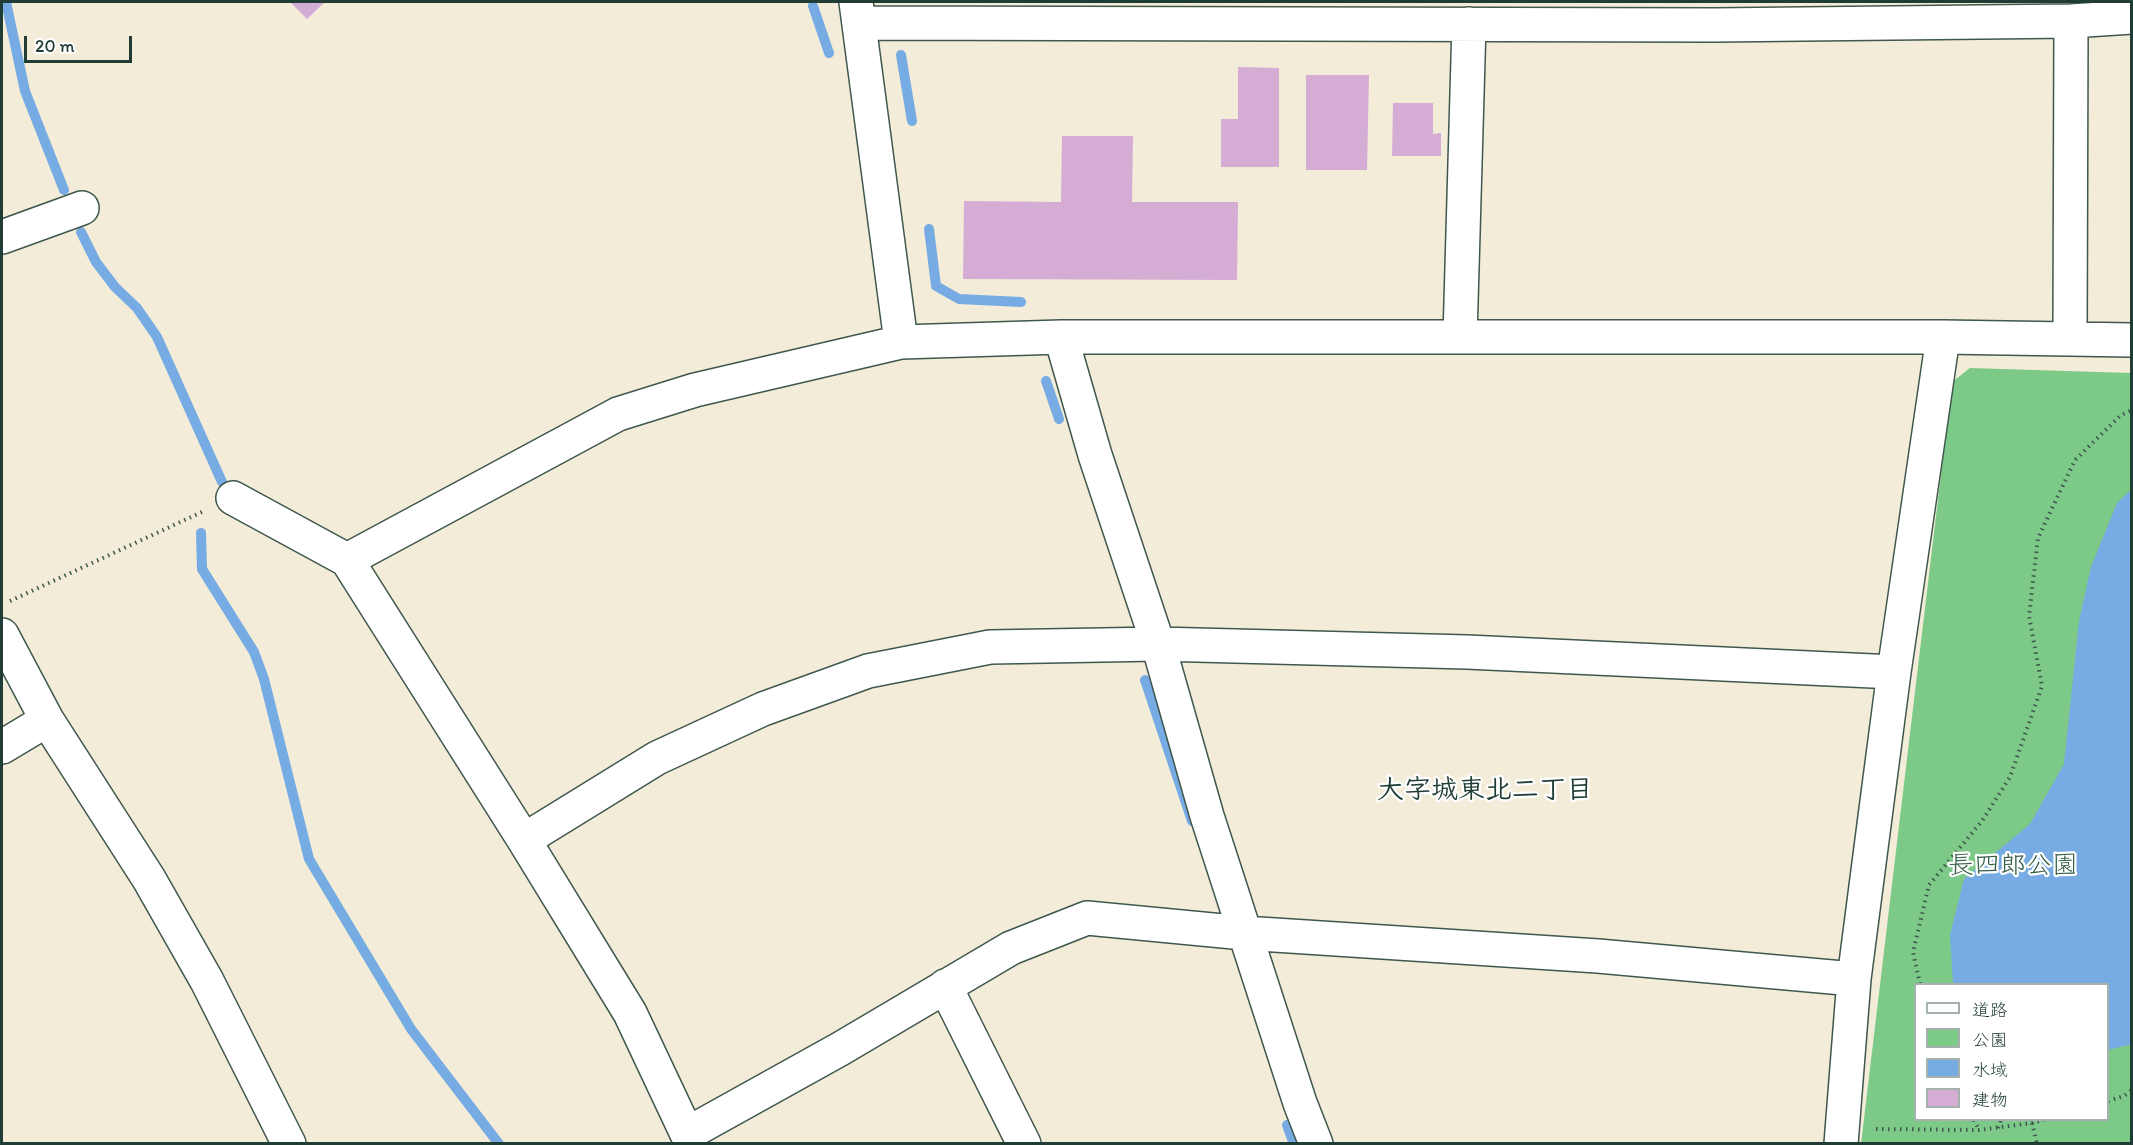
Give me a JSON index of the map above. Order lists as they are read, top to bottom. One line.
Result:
{"districts":["大字城東北二丁目"],"parks":["長四郎公園"],"legend":["道路","公園","水域","建物"],"scale_bar":"20 m"}
